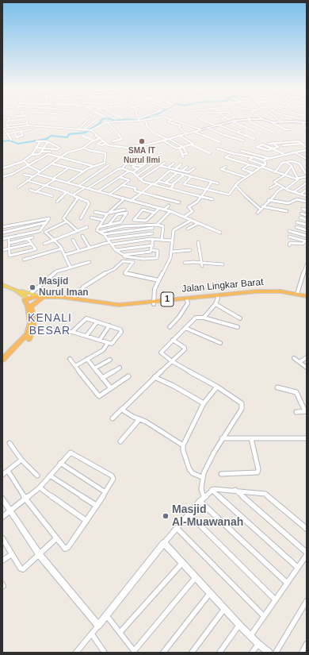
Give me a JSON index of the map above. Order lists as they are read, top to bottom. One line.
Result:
{"streets":{"highway":["Jalan Lingkar Barat","1"]},"districts":["KENALI BESAR"],"places":["SMA IT Nurul Ilmi","Masjid Nurul Iman","Masjid Al-Muawanah"]}
